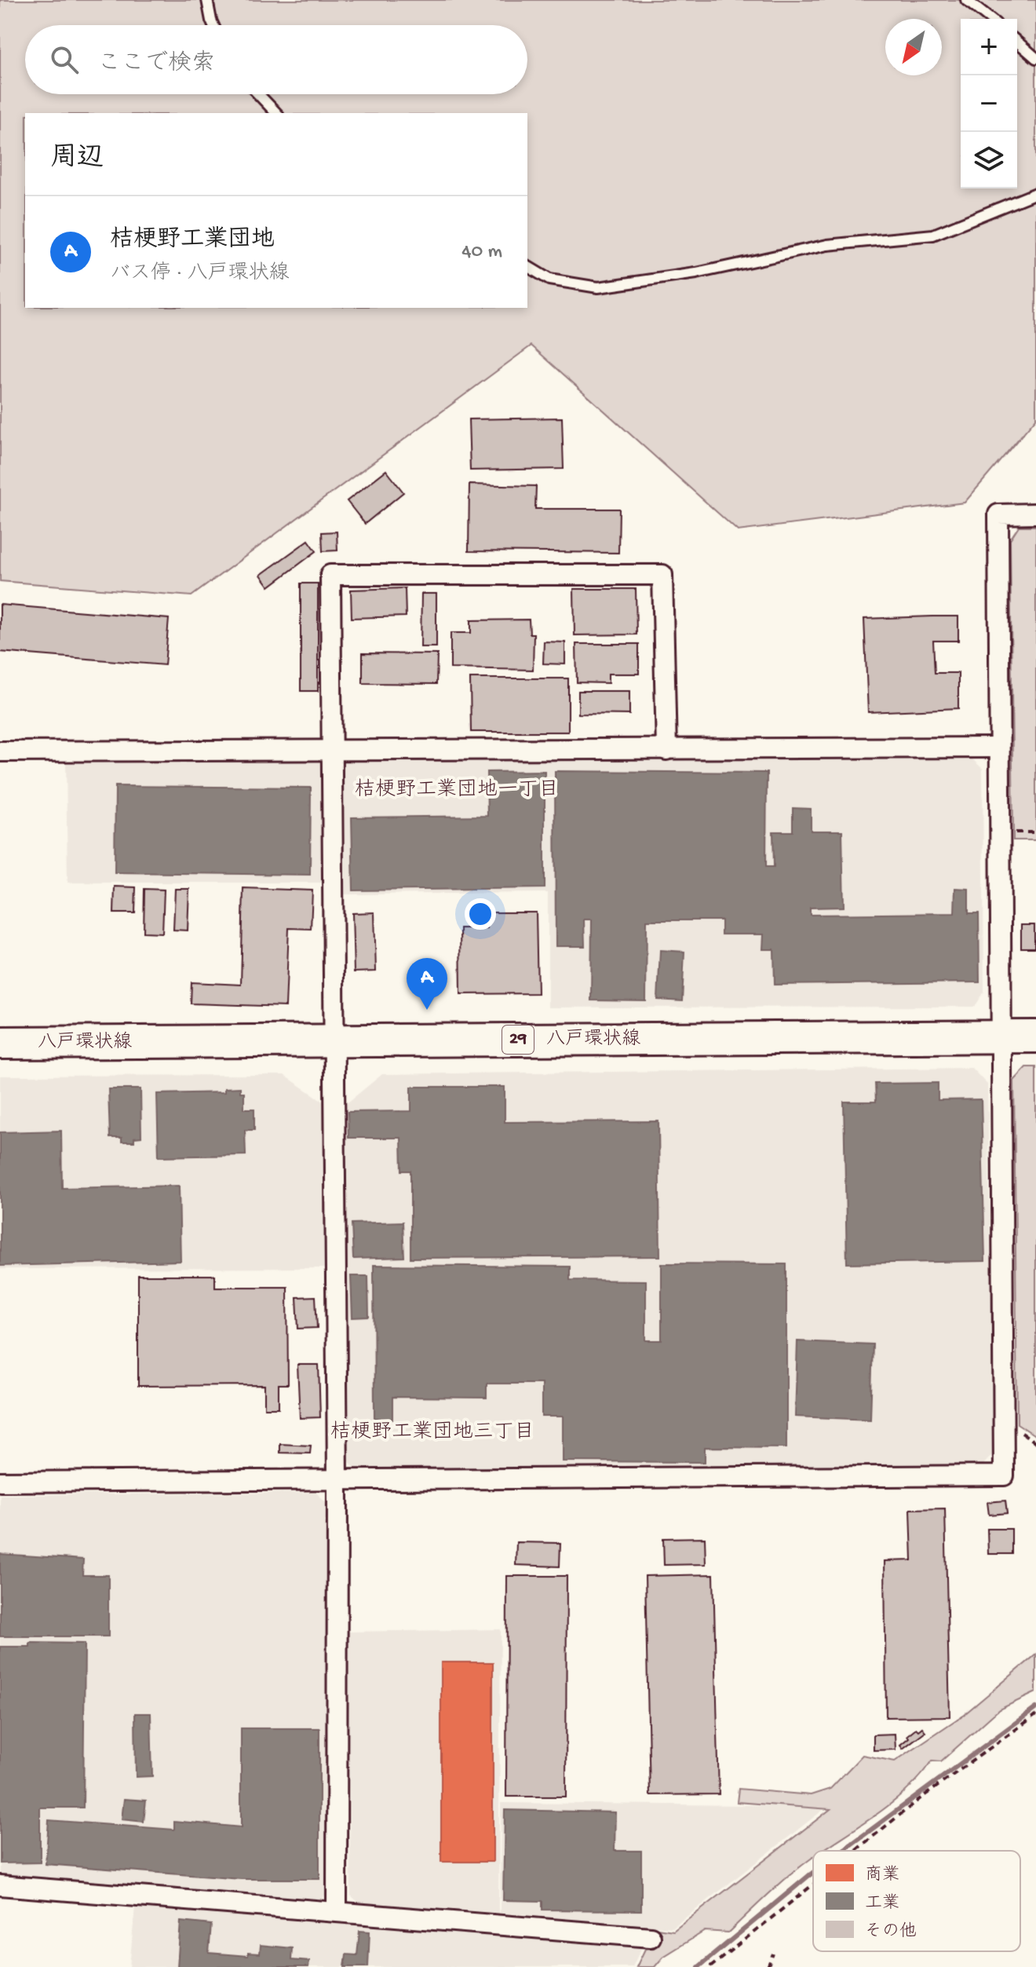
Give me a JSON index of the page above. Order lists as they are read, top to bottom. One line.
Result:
{"streets":{"main road":["29","八戸環状線"]},"districts":["桔梗野工業団地一丁目","桔梗野工業団地三丁目"],"legend":["商業","工業","その他"],"north":"bottom left","page":{"map_buttons":["+","−"],"search":"ここで検索","heading":"周辺","list":[{"mark":"A","name":"桔梗野工業団地","note":"バス停 · 八戸環状線","value":"40 m"}],"pins":"A"}}
